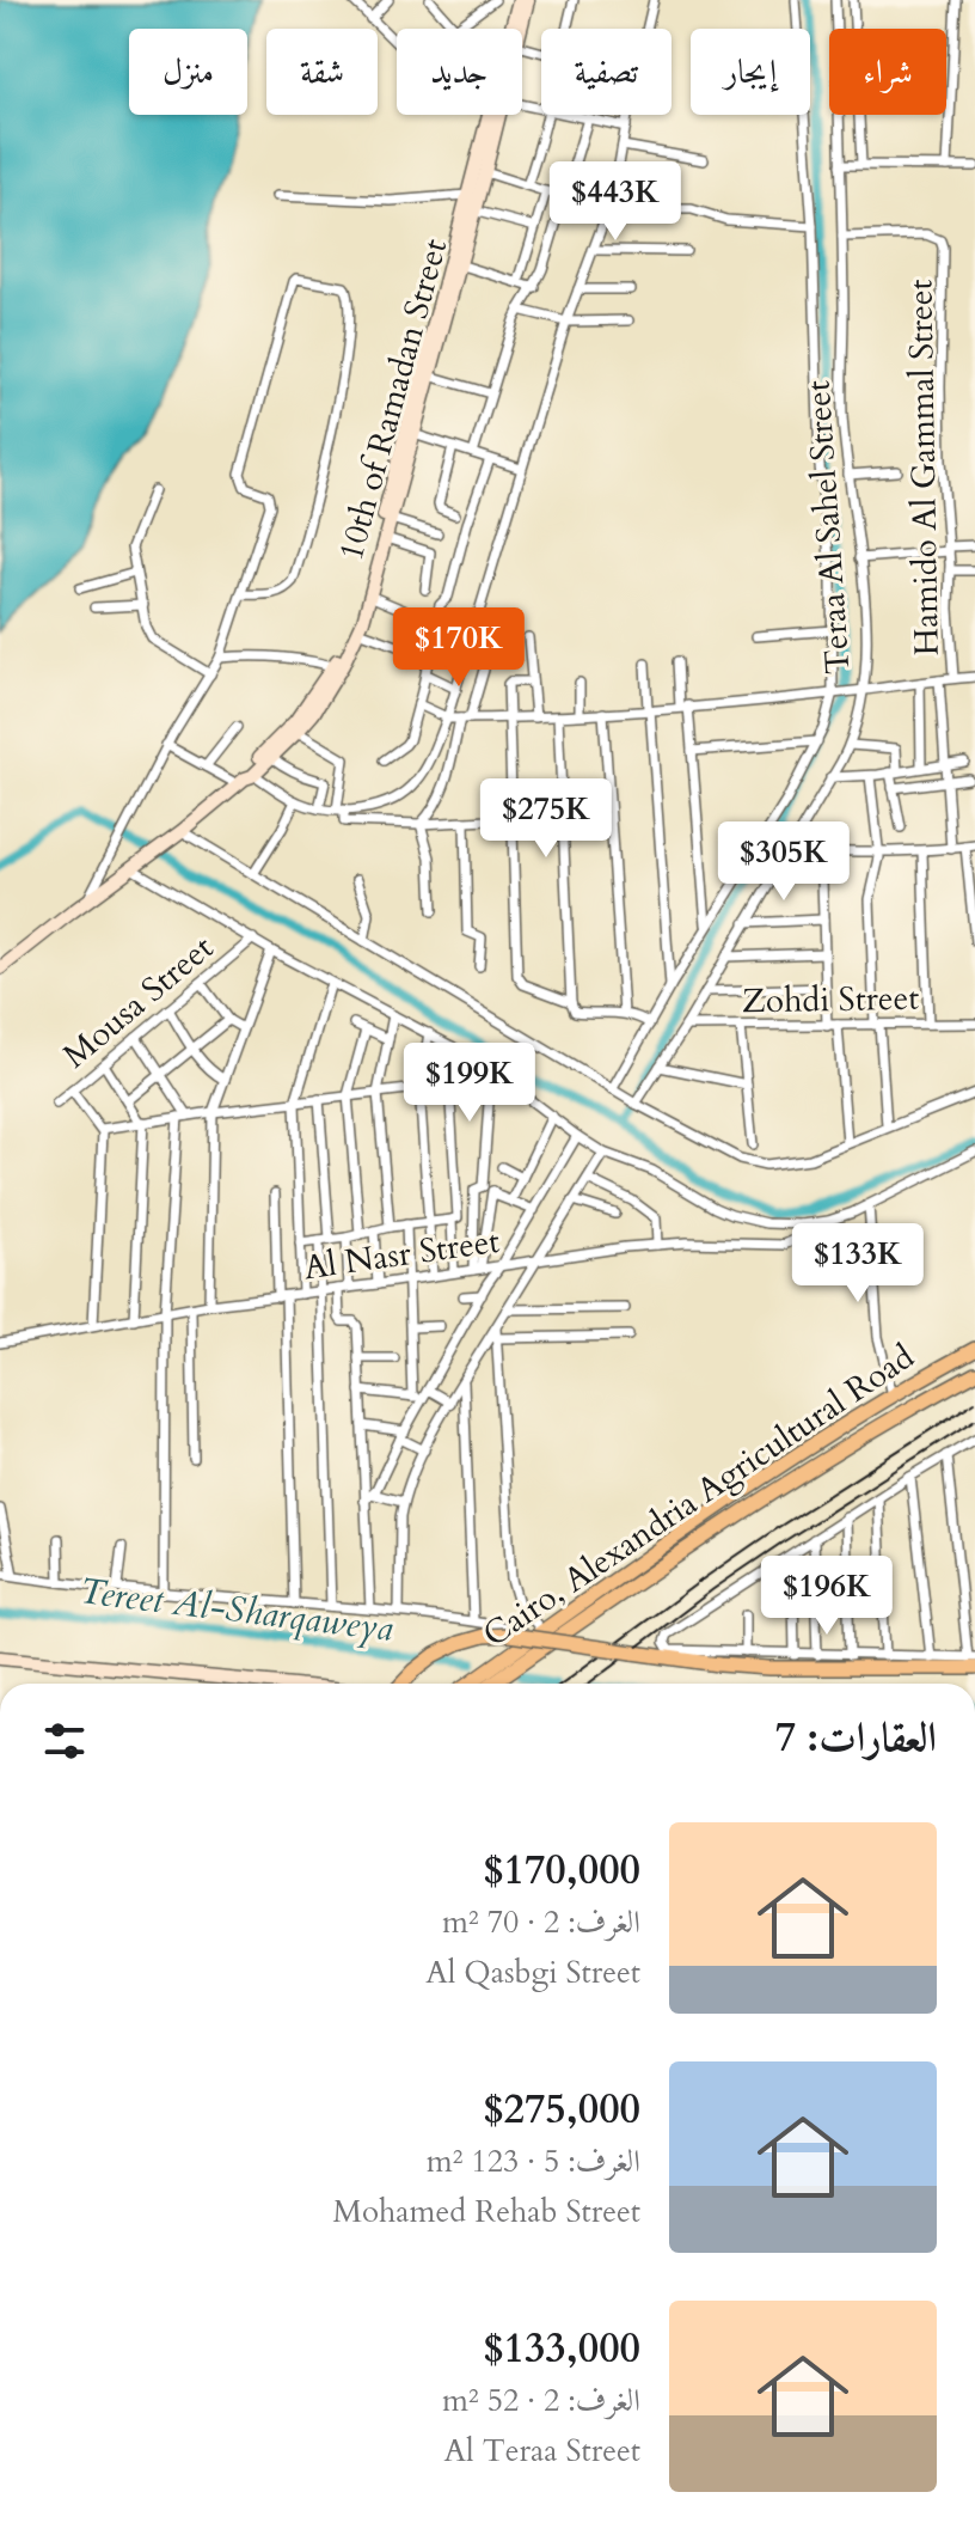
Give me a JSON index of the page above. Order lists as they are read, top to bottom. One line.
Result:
{"streets":{"highway":["Cairo, Alexandria Agricultural Road"],"main road":["10th of Ramadan Street"],"street":["Hamido Al Gammal Street","Teraa Al Sahel Street","Zohdi Street","Mousa Street","Al Nasr Street"]},"crossings":[["Hamido Al Gammal Street","Teraa Al Sahel Street"],["Teraa Al Sahel Street","Zohdi Street"]],"water":["Tereet Al-Sharqaweya"],"page":{"chip":["شراء","إيجار","تصفية","جديد","شقة","منزل"],"price":["$443K","$170K","$275K","$305K","$199K","$133K","$196K"],"heading":"العقارات: 7","list":[{"name":"$170,000","note":"الغرف: 2 · 70 m² · Al Qasbgi Street"},{"name":"$275,000","note":"الغرف: 5 · 123 m² · Mohamed Rehab Street"},{"name":"$133,000","note":"الغرف: 2 · 52 m² · Al Teraa Street"}]}}
